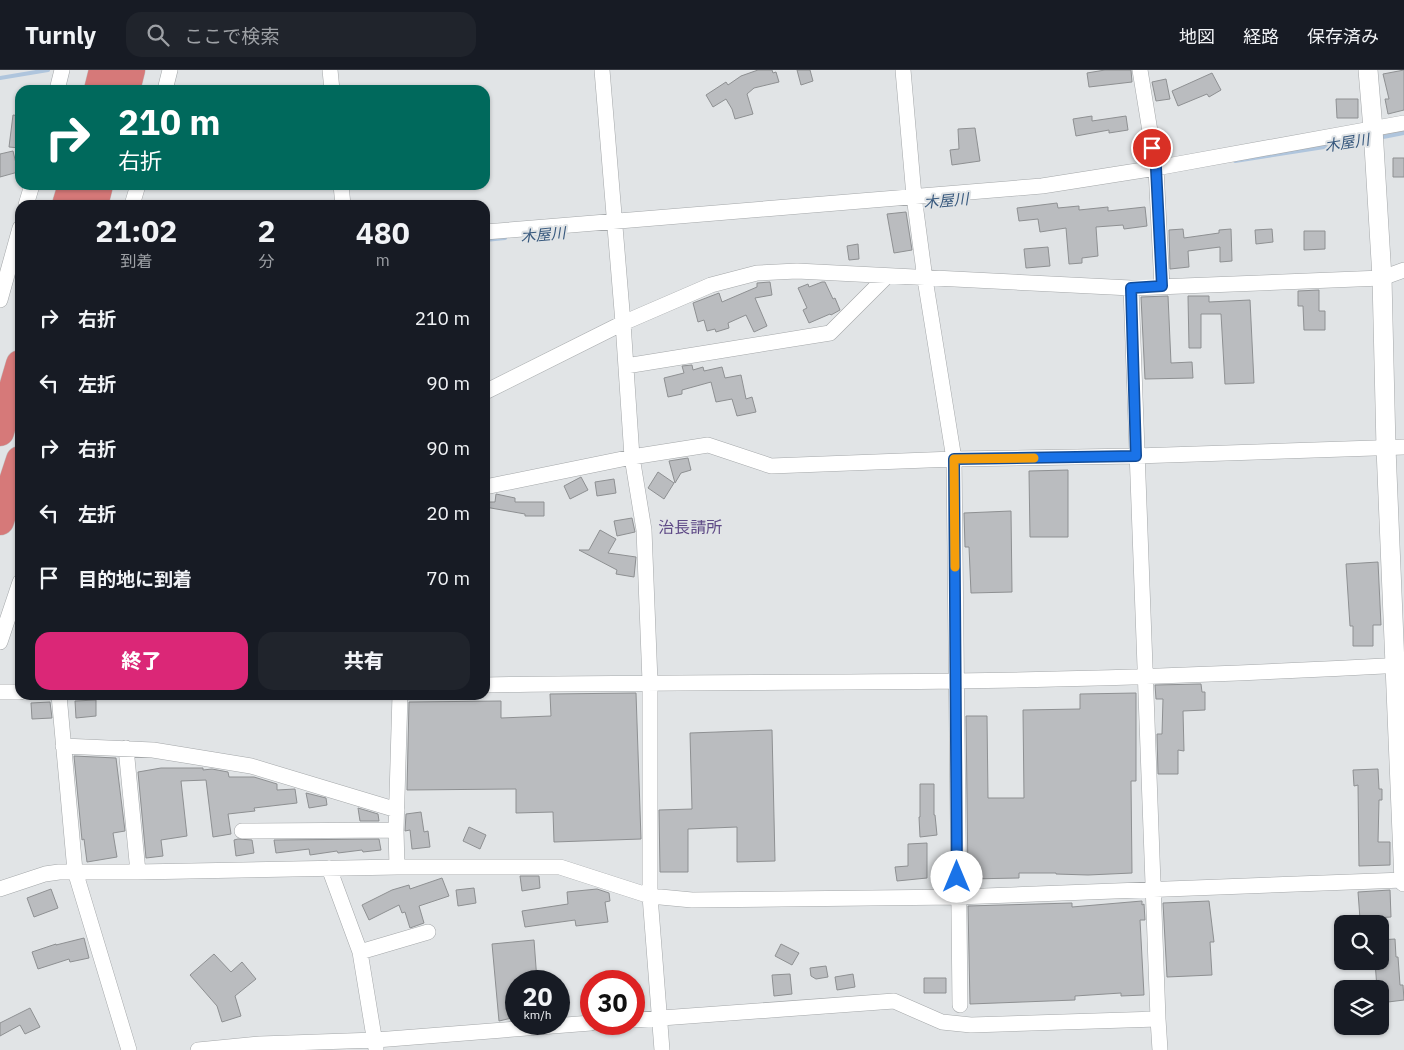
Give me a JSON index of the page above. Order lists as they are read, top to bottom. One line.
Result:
{"districts":["治長請所"],"water":["木屋川"],"page":{"header":"Turnly","search":"ここで検索","nav":["地図","経路","保存済み"],"turn":["210 m","右折"],"eta":["21:02","到着","2","分","480","m"],"list":[{"name":"右折","value":"210 m"},{"name":"左折","value":"90 m"},{"name":"右折","value":"90 m"},{"name":"左折","value":"20 m"},{"name":"目的地に到着","value":"70 m"}],"buttons":["終了","共有"],"speed":"20 km/h","limit":"30"}}
